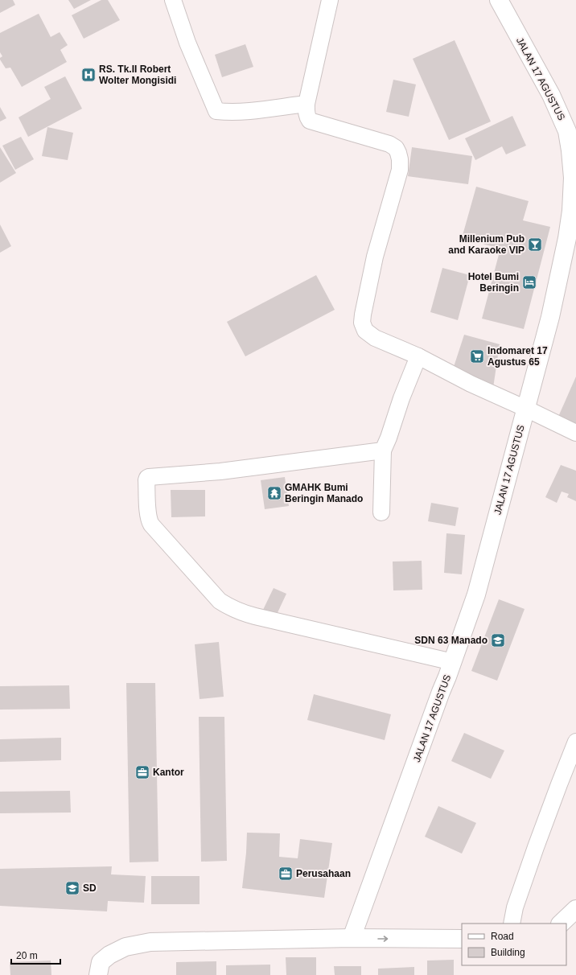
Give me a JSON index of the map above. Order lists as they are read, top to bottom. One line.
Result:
{"streets":{"street":["JALAN 17 AGUSTUS"]},"places":{"hospital":["RS. Tk.II Robert Wolter Mongisidi"],"bar":["Millenium Pub and Karaoke VIP"],"hotel":["Hotel Bumi Beringin"],"supermarket":["Indomaret 17 Agustus 65"],"temple":["GMAHK Bumi Beringin Manado"],"school or university":["SDN 63 Manado","SD"],"office":["Kantor","Perusahaan"]},"legend":["Road","Building"],"scale_bar":"20 m"}
